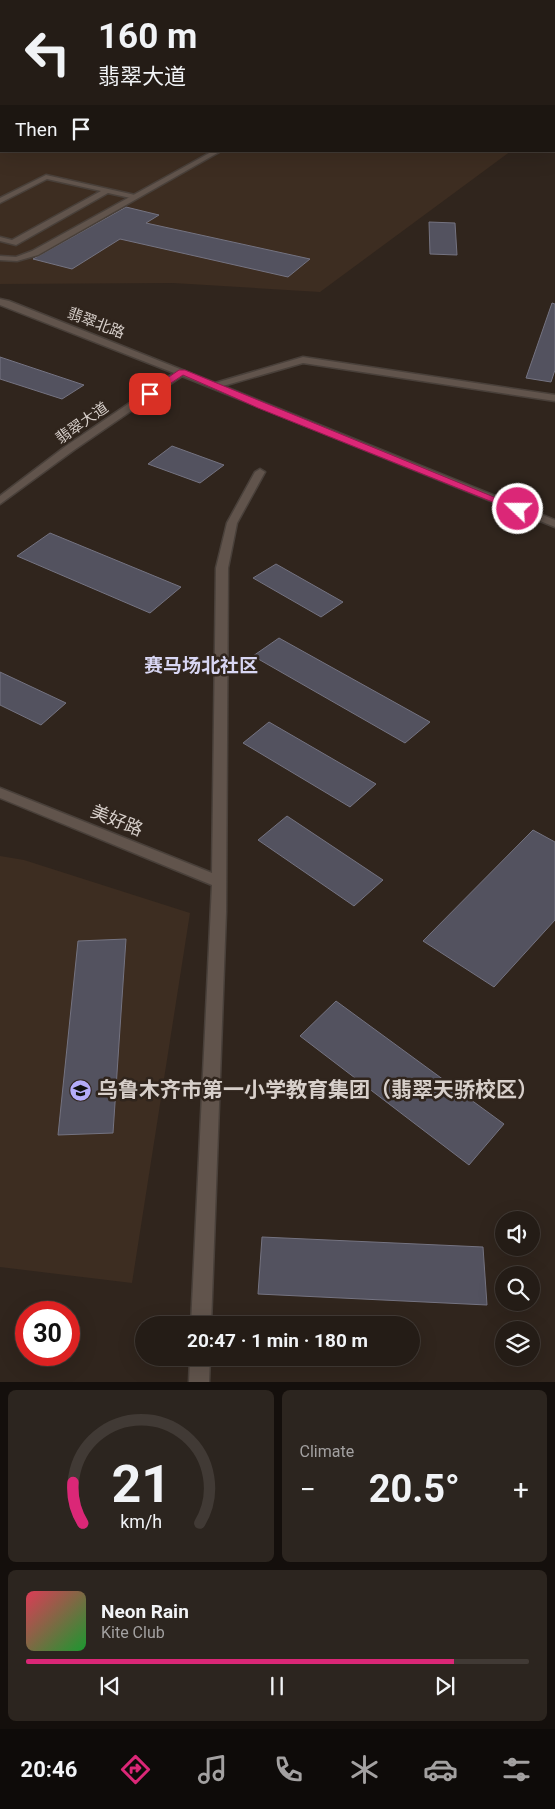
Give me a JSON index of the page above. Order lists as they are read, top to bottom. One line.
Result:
{"streets":{"street":["翡翠北路","翡翠大道","美好路"]},"crossings":[["翡翠北路","翡翠大道"]],"districts":["赛马场北社区"],"places":{"school or university":["乌鲁木齐市第一小学教育集团（翡翠天骄校区）"]},"page":{"turn":["160 m","翡翠大道"],"then":"Then","limit":"30","trip":"20:47 · 1 min · 180 m","tile":"Climate","heat":["−","20.5°","+"],"song":["Neon Rain","Kite Club"],"tabs":"20:46","gauge":["21","km/h"]}}
